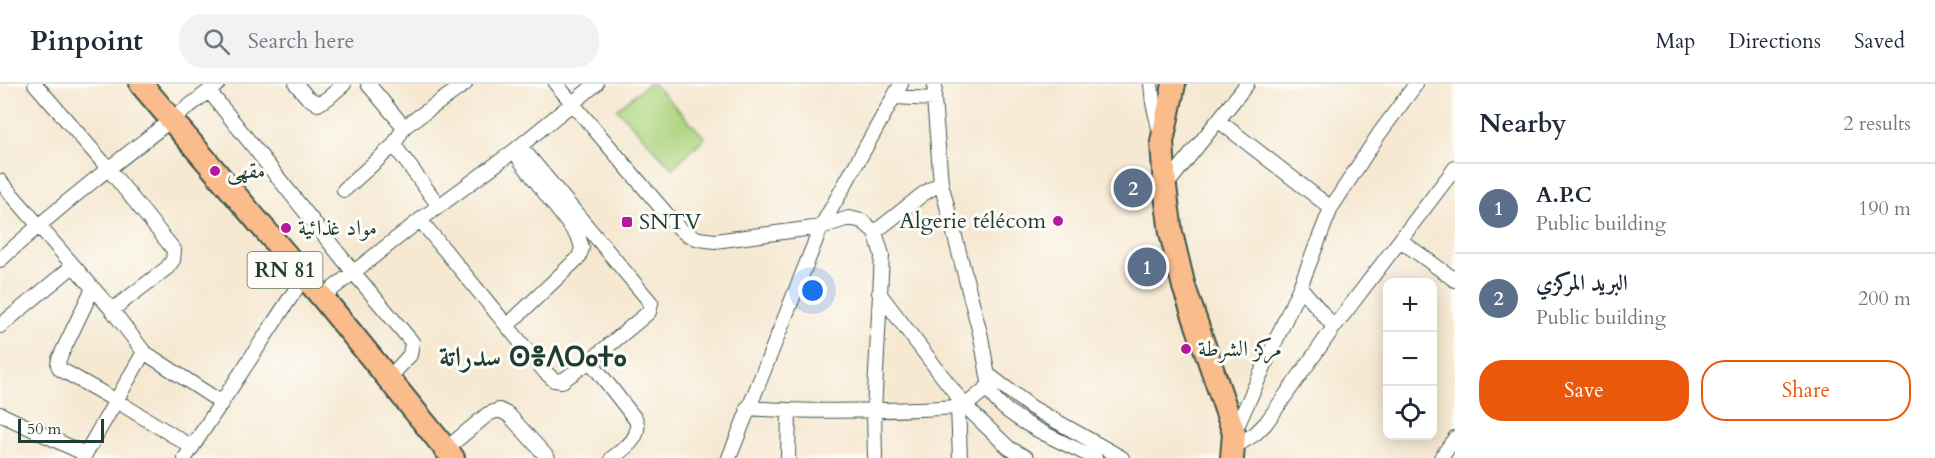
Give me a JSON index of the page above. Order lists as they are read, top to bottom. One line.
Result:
{"streets":{"main road":["RN 81"]},"districts":["سدراتة ⵙⴻⴷⵔⴰⵜⴰ"],"places":{"other":["مقهى","Algerie télécom","مواد غذائية","مركز الشرطة"],"transit":["SNTV"]},"scale_bar":"50 m","page":{"header":"Pinpoint","search":"Search here","nav":["Map","Directions","Saved"],"heading":["Nearby","2 results"],"list":[{"mark":"1","name":"A.P.C","note":"Public building","value":"190 m"},{"mark":"2","name":"البريد المركزي","note":"Public building","value":"200 m"}],"pins":["2","1"],"map_buttons":["+","−"],"buttons":["Save","Share"],"scale":"50 m"}}
